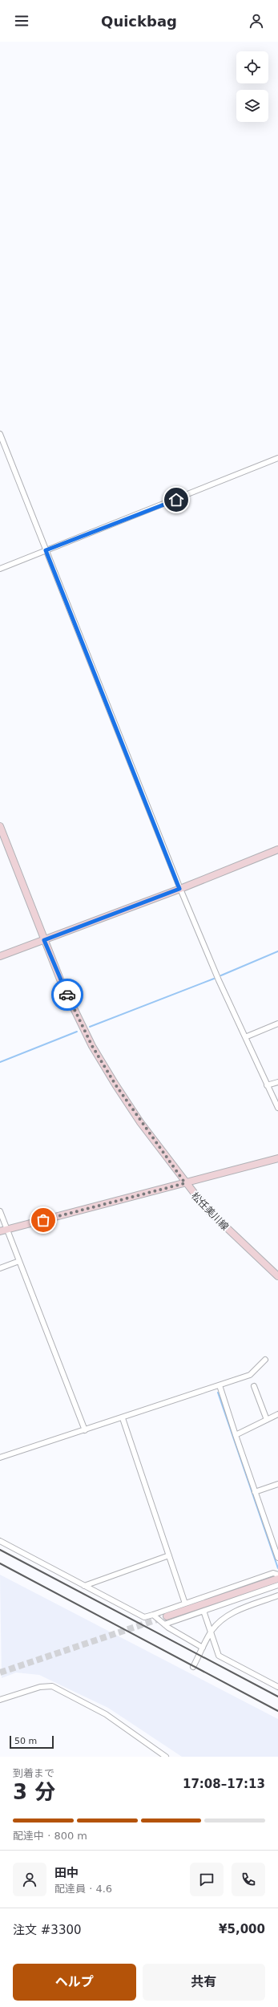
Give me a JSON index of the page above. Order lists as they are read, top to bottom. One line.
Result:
{"streets":{"street":["松任美川線"]},"scale_bar":"50 m","page":{"header":"Quickbag","scale":"50 m","heading":["3 分","到着まで","17:08–17:13"],"panel":["田中","配達員 · 4.6","注文 #3300","¥5,000"],"bar":"配達中 · 800 m","buttons":["ヘルプ","共有"]}}
